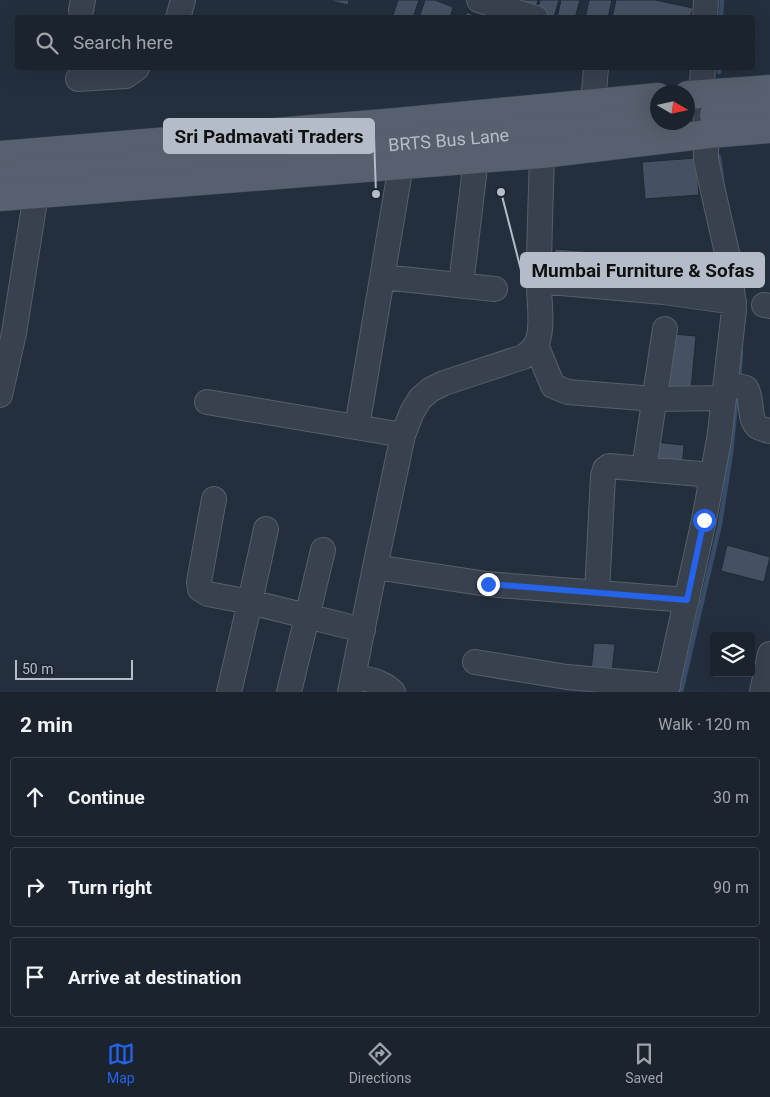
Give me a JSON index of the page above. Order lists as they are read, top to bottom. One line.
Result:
{"streets":{"main road":["BRTS Bus Lane"]},"places":["Mumbai Furniture & Sofas","Sri Padmavati Traders"],"scale_bar":"50 m","north":"right","page":{"search":"Search here","scale":"50 m","heading":["2 min","Walk · 120 m"],"list":[["Continue","30 m"],["Turn right","90 m"],"Arrive at destination"],"nav":["Map","Directions","Saved"]}}
